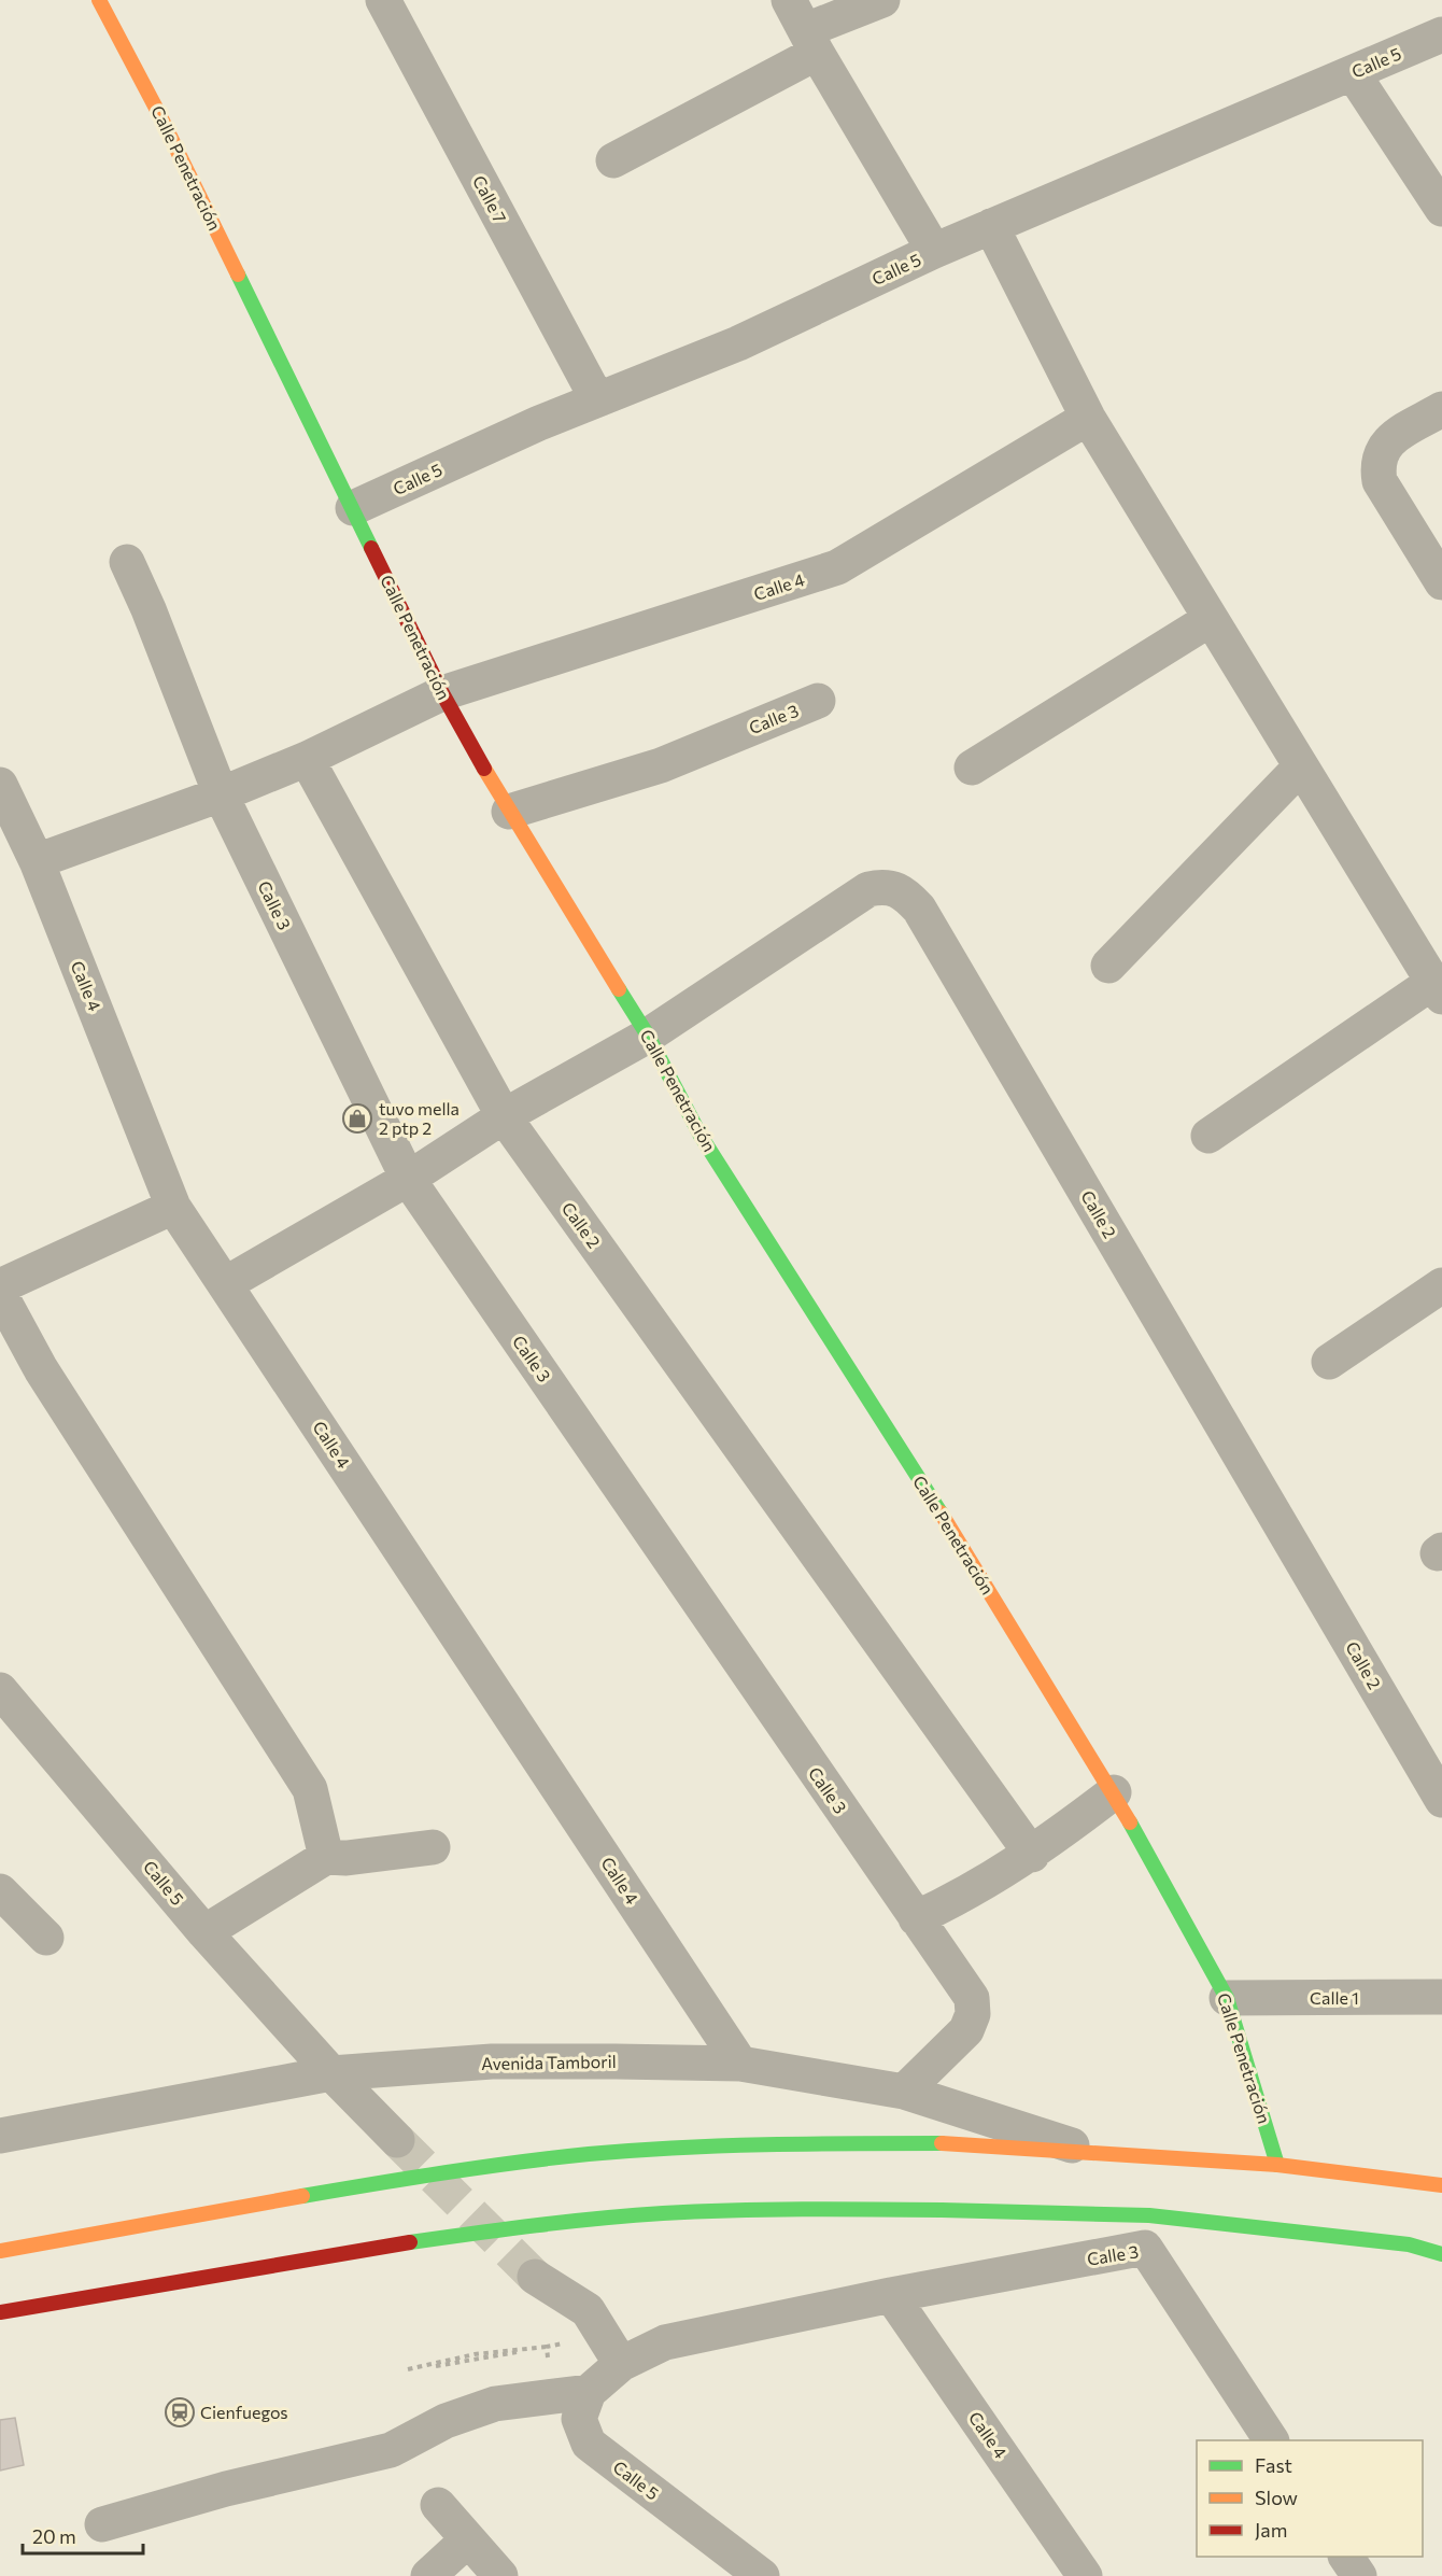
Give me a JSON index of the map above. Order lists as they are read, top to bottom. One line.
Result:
{"streets":{"main road":["Calle Penetración"],"street":["Calle 5","Calle 7","Calle 4","Calle 3","Calle 2","Calle 1","Avenida Tamboril"]},"crossings":[["Calle 5","Calle Penetración"],["Calle 5","Calle 7"],["Calle 5","Avenida Tamboril"],["Calle Penetración","Calle 4"],["Calle Penetración","Calle 3"],["Calle Penetración","Calle 2"],["Calle Penetración","Calle 1"],["Calle 4","Calle 3"],["Calle 4","Calle 2"],["Calle 4","Avenida Tamboril"],["Calle 3","Calle 2"],["Calle 3","Avenida Tamboril"]],"places":{"shop":["tuvo mella 2 ptp 2"],"station":["Cienfuegos"]},"legend":["Fast","Slow","Jam"],"scale_bar":"20 m"}
